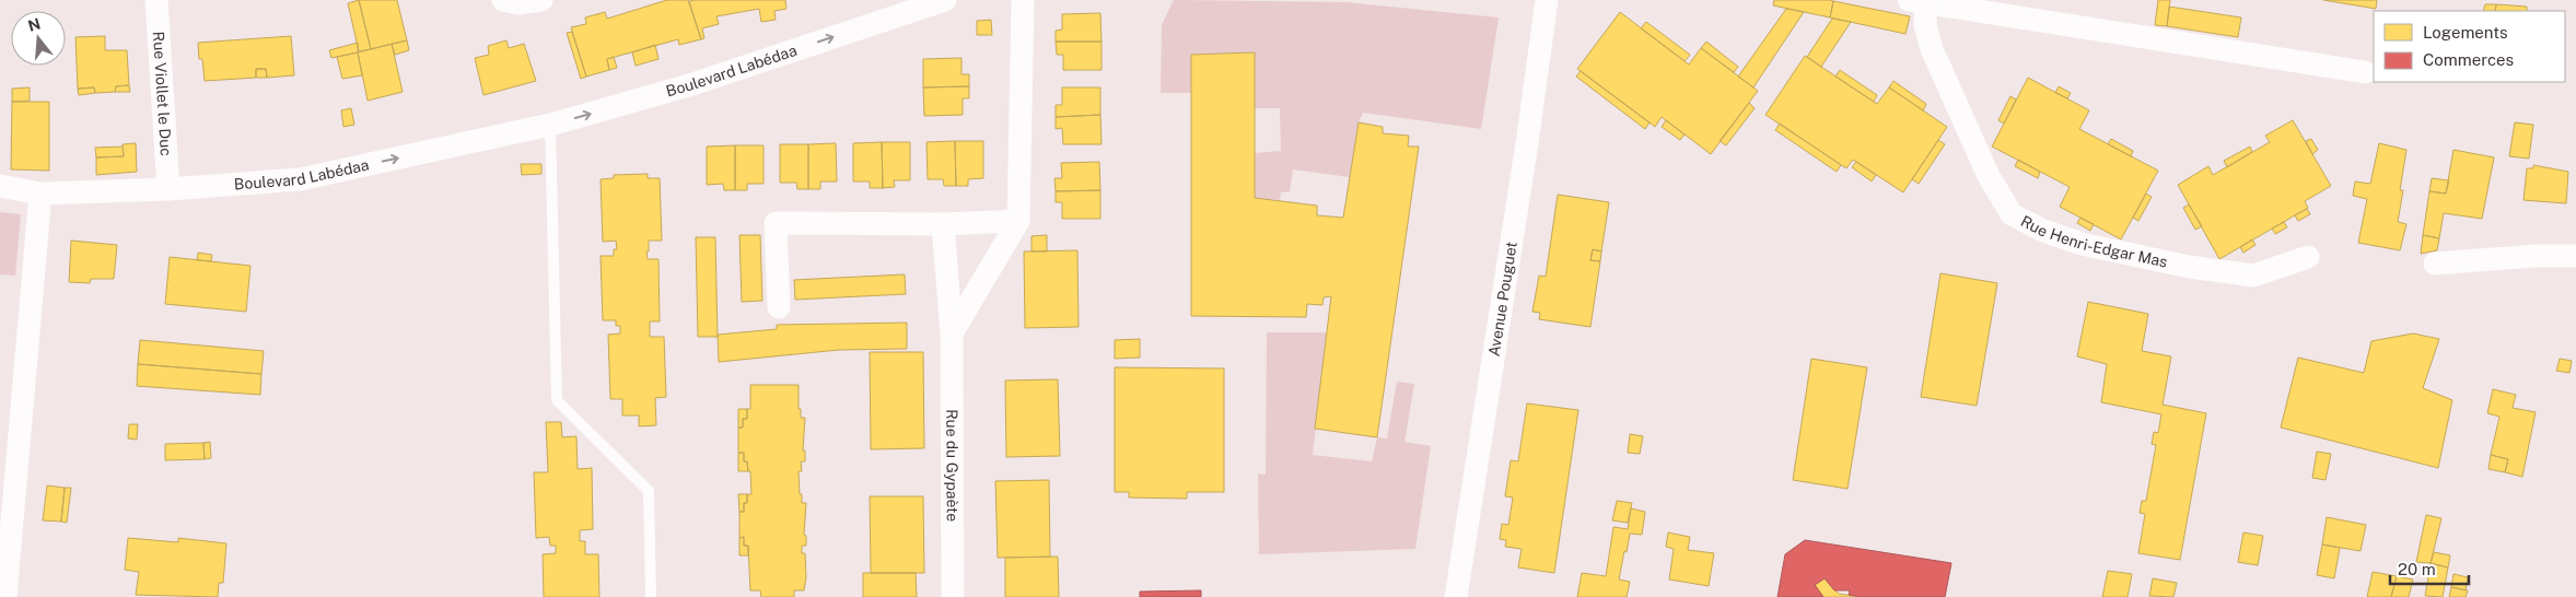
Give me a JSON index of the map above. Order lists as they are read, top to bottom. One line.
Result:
{"streets":{"street":["Boulevard Labédaa","Rue Viollet le Duc","Rue Henri-Edgar Mas","Avenue Pouguet","Rue du Gypaète"]},"crossings":[["Boulevard Labédaa","Rue Viollet le Duc"]],"one_way":["Boulevard Labédaa"],"legend":["Logements","Commerces"],"scale_bar":"20 m","north":"top"}
